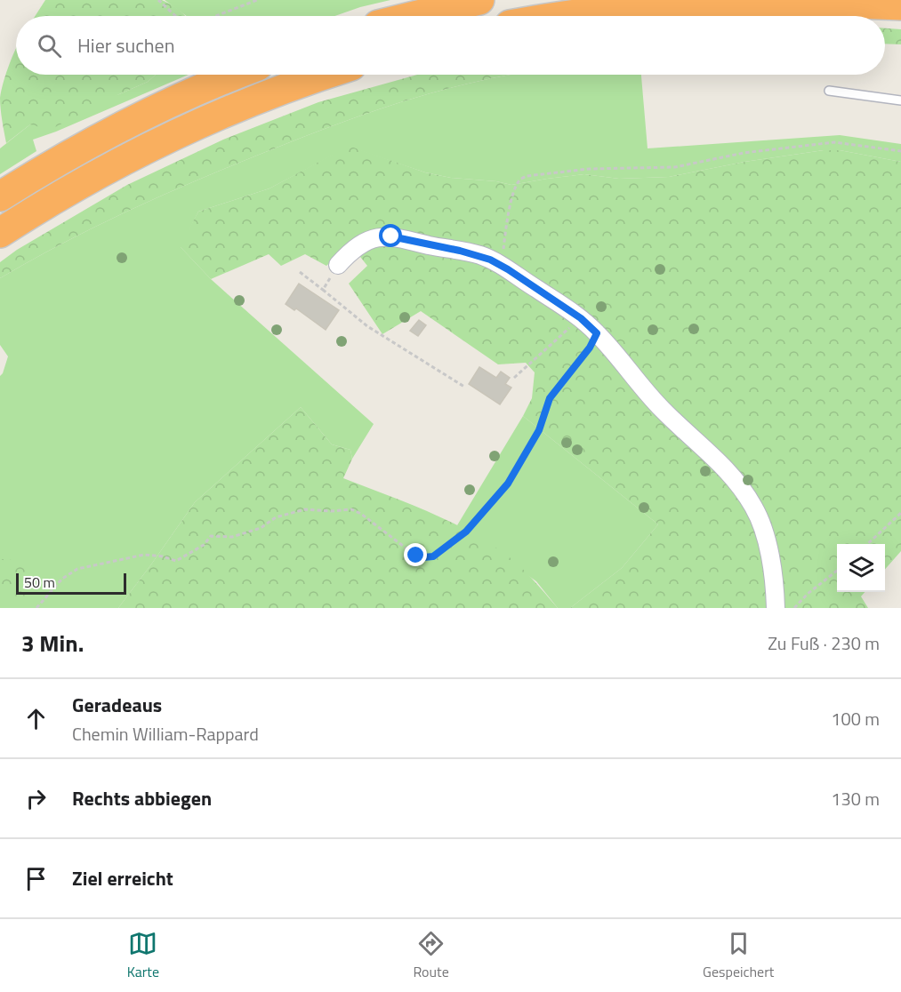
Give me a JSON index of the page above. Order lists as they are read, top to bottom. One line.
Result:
{"scale_bar":"50 m","page":{"search":"Hier suchen","scale":"50 m","heading":["3 Min.","Zu Fuß · 230 m"],"list":[["Geradeaus","Chemin William-Rappard","100 m"],["Rechts abbiegen","130 m"],"Ziel erreicht"],"nav":["Karte","Route","Gespeichert"]}}
